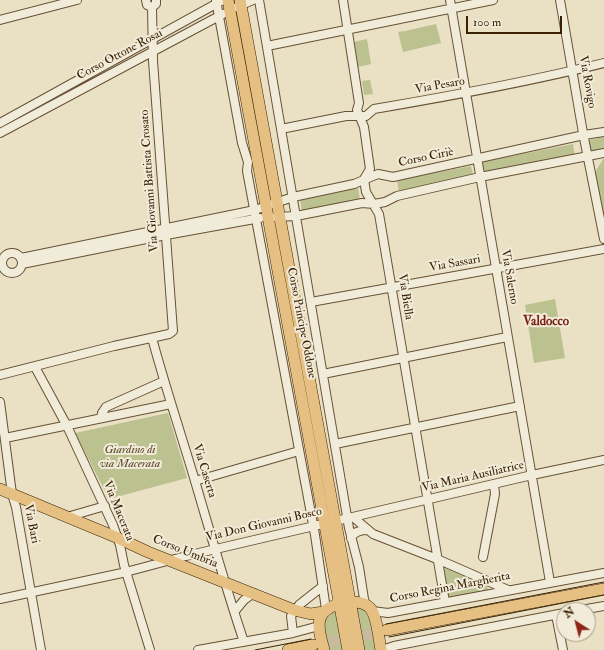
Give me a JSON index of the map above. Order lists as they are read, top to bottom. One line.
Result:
{"streets":{"main road":["Corso Principe Oddone","Corso Umbria","Corso Regina Margherita"],"street":["Corso Ottone Rosai","Via Rovigo","Via Pesaro","Corso Ciriè","Via Giovanni Battista Crosato","Via Sassari","Via Salerno","Via Biella","Via Caserta","Via Maria Ausiliatrice","Via Macerata","Via Bari","Via Don Giovanni Bosco"]},"crossings":[["Corso Ottone Rosai","Via Giovanni Battista Crosato"],["Corso Ottone Rosai","Corso Principe Oddone"],["Via Rovigo","Via Pesaro"],["Via Rovigo","Corso Ciriè"],["Via Pesaro","Via Salerno"],["Via Pesaro","Corso Principe Oddone"],["Corso Ciriè","Via Salerno"],["Corso Ciriè","Via Biella"],["Corso Ciriè","Corso Principe Oddone"],["Via Giovanni Battista Crosato","Via Caserta"],["Via Sassari","Via Salerno"],["Via Sassari","Via Biella"],["Via Sassari","Corso Principe Oddone"],["Via Salerno","Via Maria Ausiliatrice"],["Via Salerno","Corso Regina Margherita"],["Via Biella","Via Maria Ausiliatrice"],["Via Biella","Corso Regina Margherita"],["Corso Principe Oddone","Via Maria Ausiliatrice"],["Corso Principe Oddone","Via Don Giovanni Bosco"],["Corso Principe Oddone","Corso Umbria"],["Corso Principe Oddone","Corso Regina Margherita"],["Via Caserta","Via Don Giovanni Bosco"],["Via Caserta","Corso Umbria"],["Via Maria Ausiliatrice","Via Don Giovanni Bosco"],["Via Macerata","Via Don Giovanni Bosco"],["Via Macerata","Corso Umbria"],["Via Bari","Via Don Giovanni Bosco"],["Via Bari","Corso Umbria"],["Via Don Giovanni Bosco","Corso Umbria"],["Corso Umbria","Corso Regina Margherita"]],"districts":["Valdocco"],"parks":["Giardino di via Macerata"],"scale_bar":"100 m","north":"top left"}
